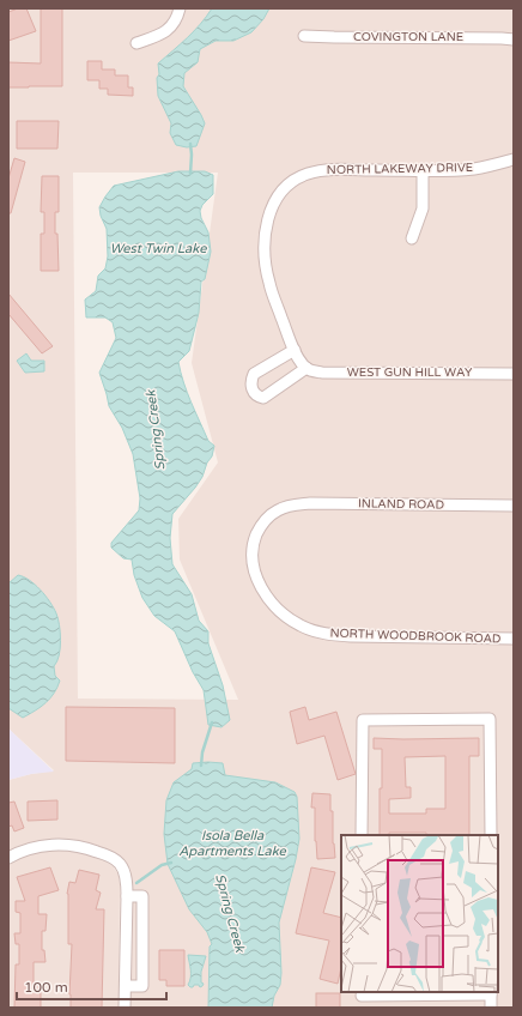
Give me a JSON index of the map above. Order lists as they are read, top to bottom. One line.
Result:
{"streets":{"street":["COVINGTON LANE","NORTH LAKEWAY DRIVE","WEST GUN HILL WAY","INLAND ROAD","NORTH WOODBROOK ROAD"]},"crossings":[["INLAND ROAD","NORTH WOODBROOK ROAD"]],"water":["West Twin Lake","Spring Creek","Isola Bella Apartments Lake"],"scale_bar":"100 m"}
